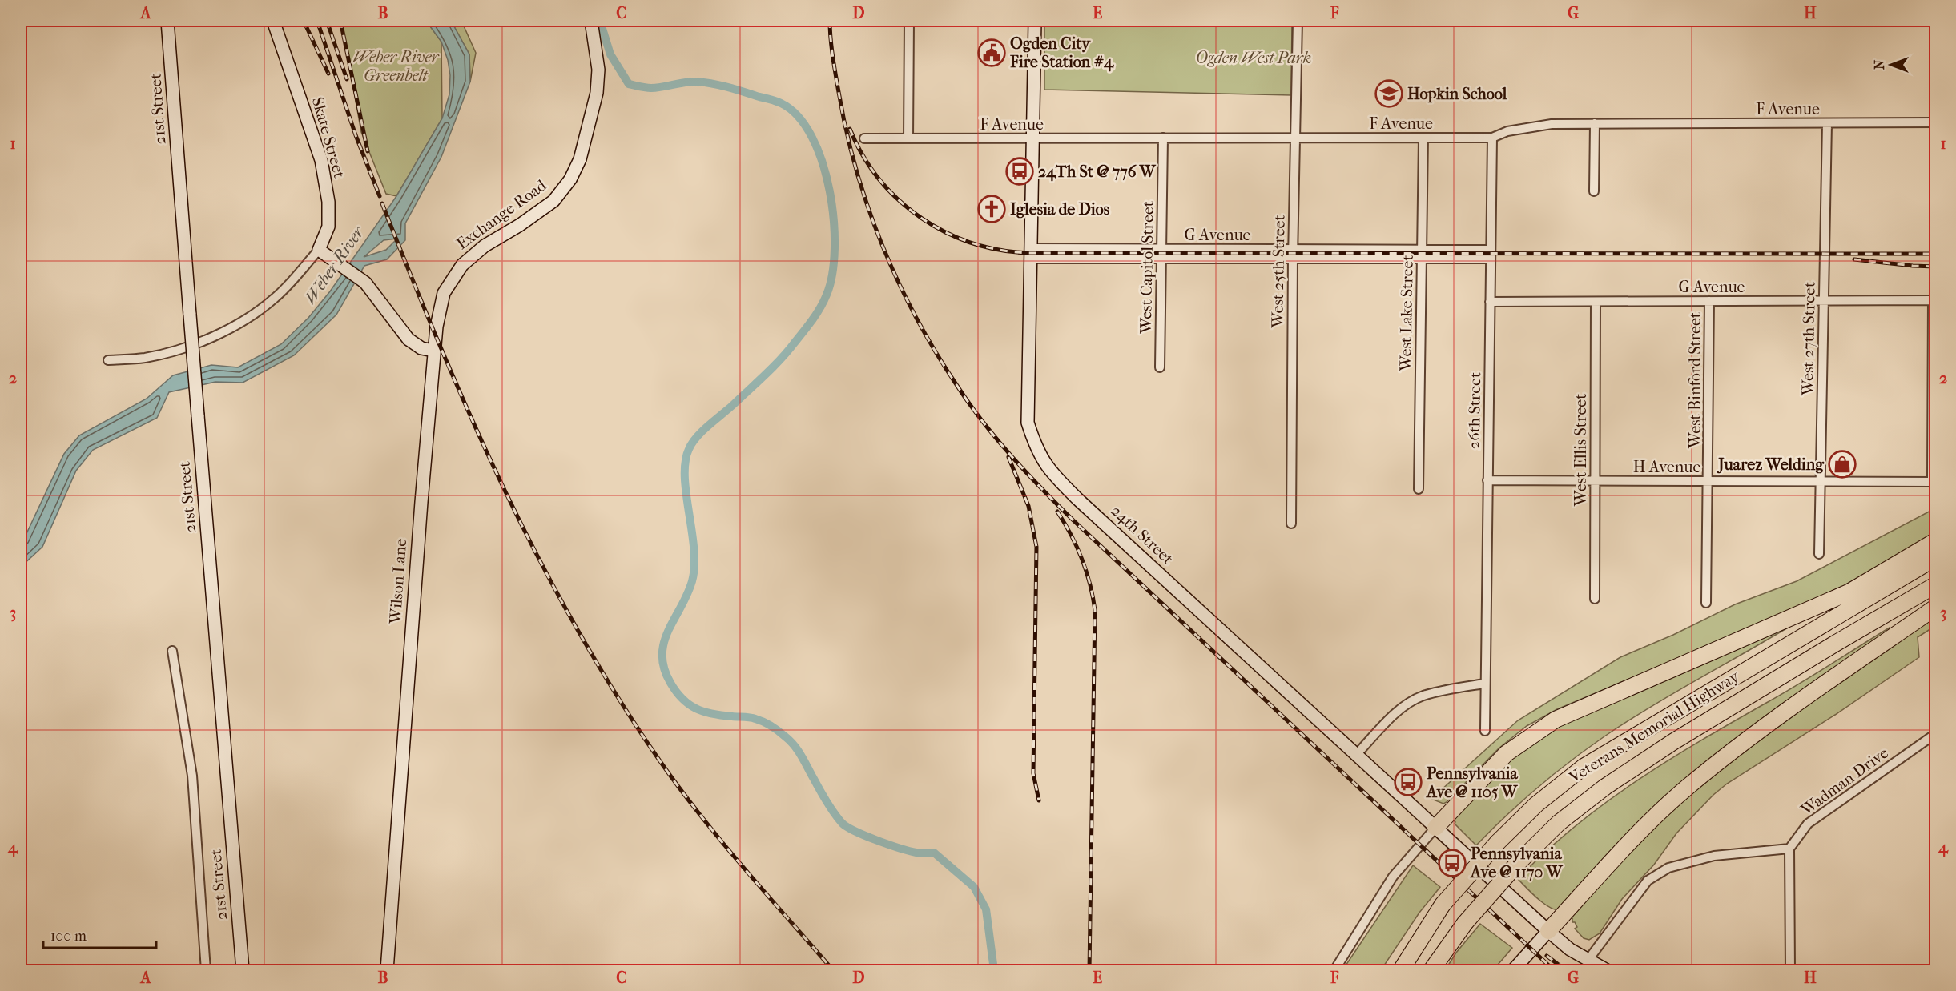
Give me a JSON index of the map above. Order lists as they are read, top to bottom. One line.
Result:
{"streets":{"highway":["Veterans Memorial Highway"],"main road":["21st Street","Skate Street","Exchange Road","24th Street","Wilson Lane"],"street":["F Avenue","G Avenue","West Capitol Street","West 25th Street","West Lake Street","West 27th Street","West Binford Street","26th Street","West Ellis Street","H Avenue","Wadman Drive"]},"crossings":[["F Avenue","West Capitol Street"],["F Avenue","West 25th Street"],["F Avenue","West Lake Street"],["F Avenue","West 27th Street"],["F Avenue","26th Street"],["F Avenue","24th Street"],["Exchange Road","Wilson Lane"],["G Avenue","West Capitol Street"],["G Avenue","West 25th Street"],["G Avenue","West Lake Street"],["G Avenue","West 27th Street"],["G Avenue","West Binford Street"],["G Avenue","26th Street"],["G Avenue","West Ellis Street"],["G Avenue","H Avenue"],["G Avenue","24th Street"],["West 27th Street","H Avenue"],["West Binford Street","H Avenue"],["26th Street","H Avenue"],["West Ellis Street","H Avenue"]],"water":["Weber River"],"parks":["Weber River Greenbelt","Ogden West Park"],"places":{"public building":["Ogden City Fire Station #4"],"school or university":["Hopkin School"],"bus stop":["24Th St @ 776 W","Pennsylvania Ave @ 1105 W","Pennsylvania Ave @ 1170 W"],"church":["Iglesia de Dios"],"shop":["Juarez Welding"]},"scale_bar":"100 m","north":"left","grid":{"columns":["A","B","C","D","E","F","G","H"],"rows":["1","2","3","4"]}}
